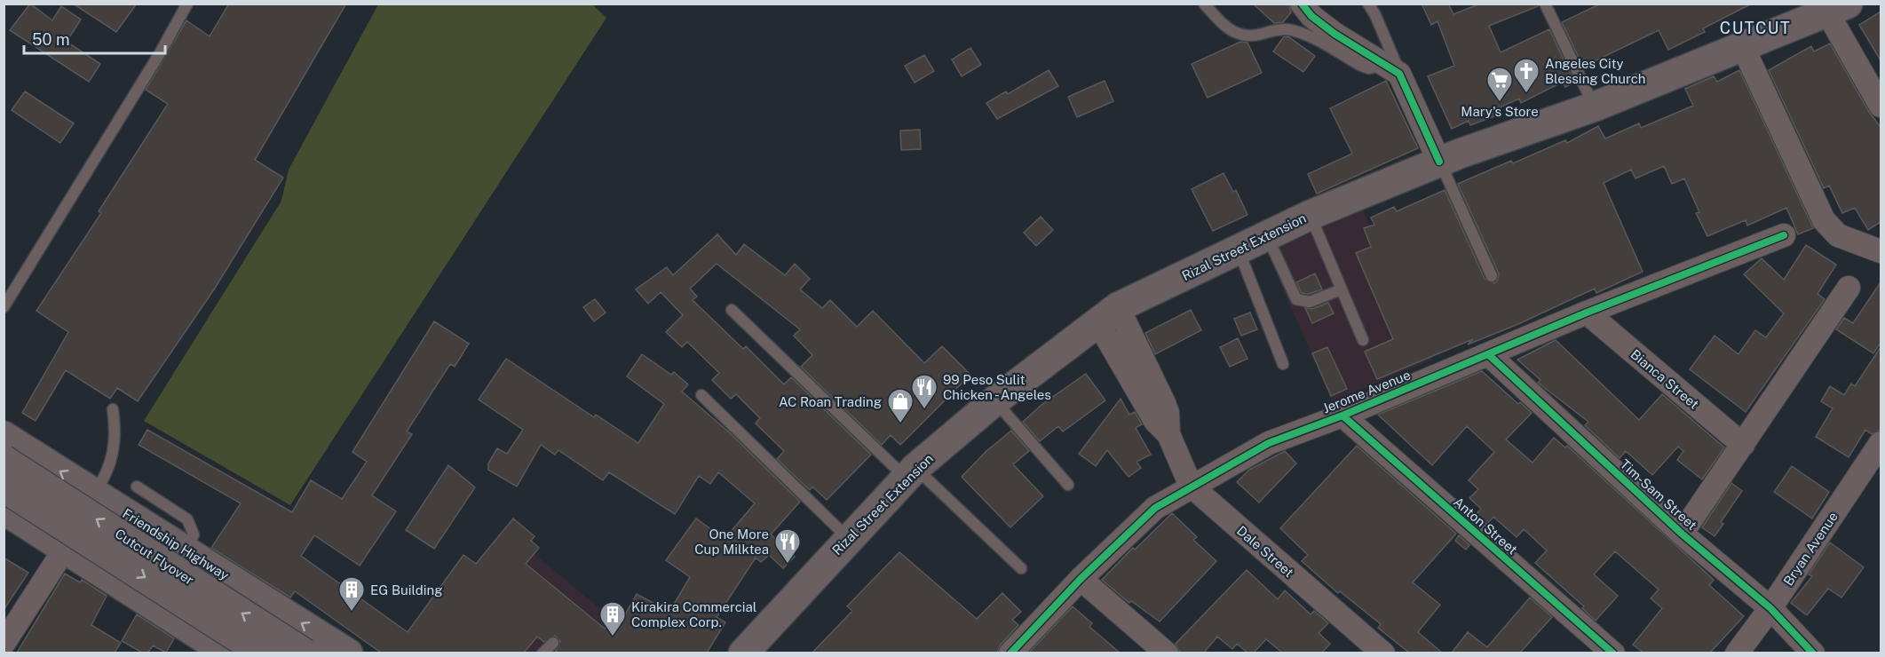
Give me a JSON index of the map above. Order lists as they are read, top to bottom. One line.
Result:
{"streets":{"main road":["Rizal Street Extension","Friendship Highway","Cutcut Flyover"],"street":["Bianca Street","Jerome Avenue","Tim-Sam Street","Anton Street","Bryan Avenue","Dale Street"]},"crossings":[["Rizal Street Extension","Dale Street"],["Bianca Street","Jerome Avenue"],["Jerome Avenue","Tim-Sam Street"],["Jerome Avenue","Anton Street"],["Jerome Avenue","Dale Street"],["Tim-Sam Street","Bryan Avenue"]],"districts":["CUTCUT"],"places":{"church":["Angeles City Blessing Church"],"supermarket":["Mary's Store"],"restaurant":["99 Peso Sulit Chicken - Angeles","One More Cup Milktea"],"shop":["AC Roan Trading"],"building":["EG Building","Kirakira Commercial Complex Corp."]},"scale_bar":"50 m"}
